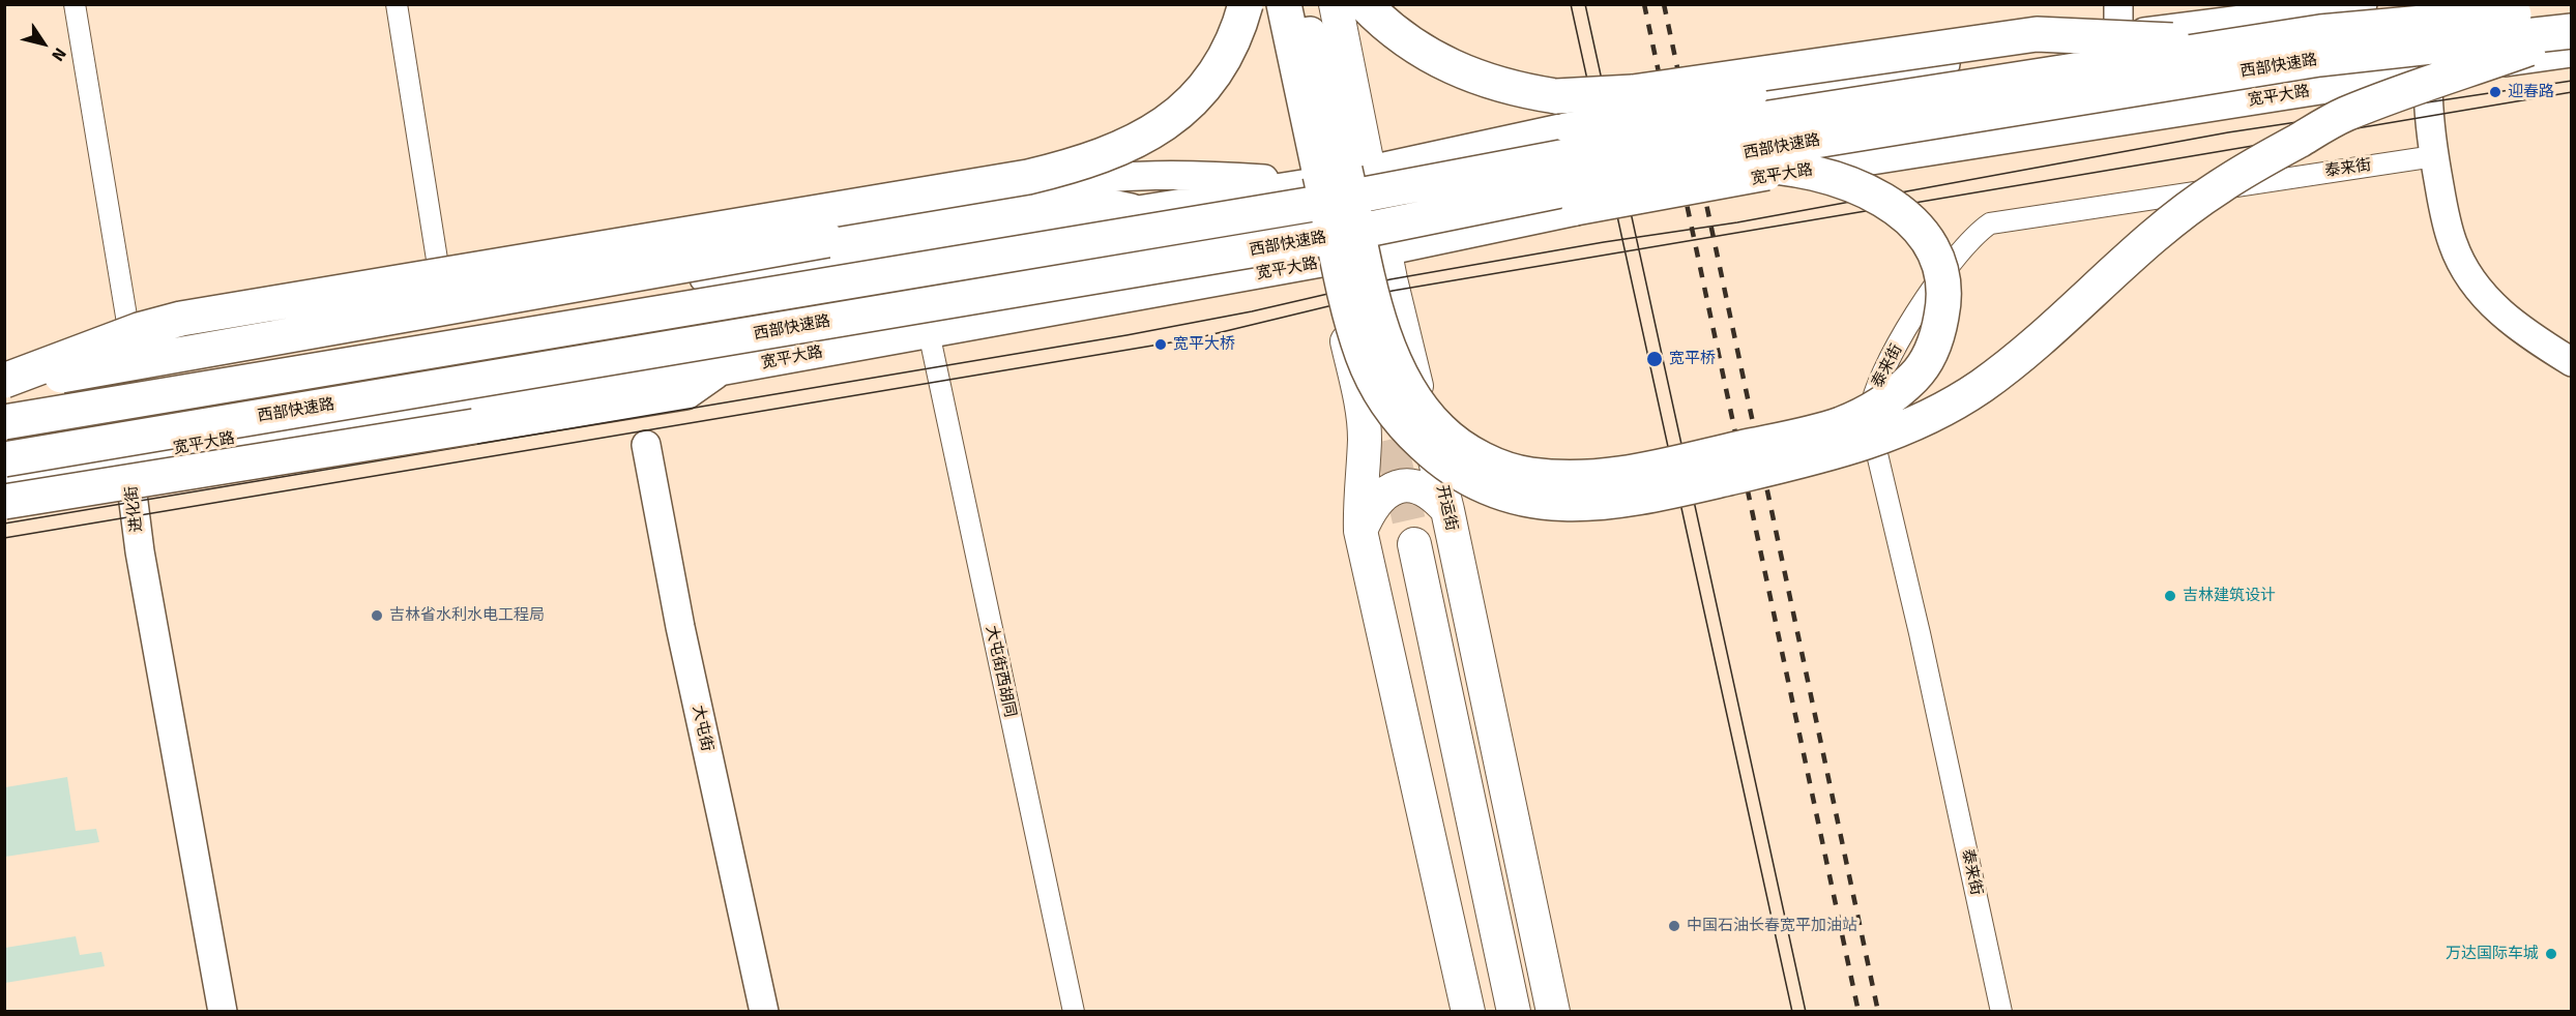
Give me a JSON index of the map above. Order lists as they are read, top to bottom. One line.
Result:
{"streets":{"highway":["西部快速路"],"main road":["宽平大路","开运街","进化街","大屯街"],"street":["泰来街","大屯街西胡同"]},"crossings":[["宽平大路","开运街"],["宽平大路","进化街"],["宽平大路","大屯街西胡同"]],"places":["迎春路","宽平大桥","宽平桥","吉林建筑设计","吉林省水利水电工程局","中国石油长春宽平加油站","万达国际车城"],"north":"bottom right"}
